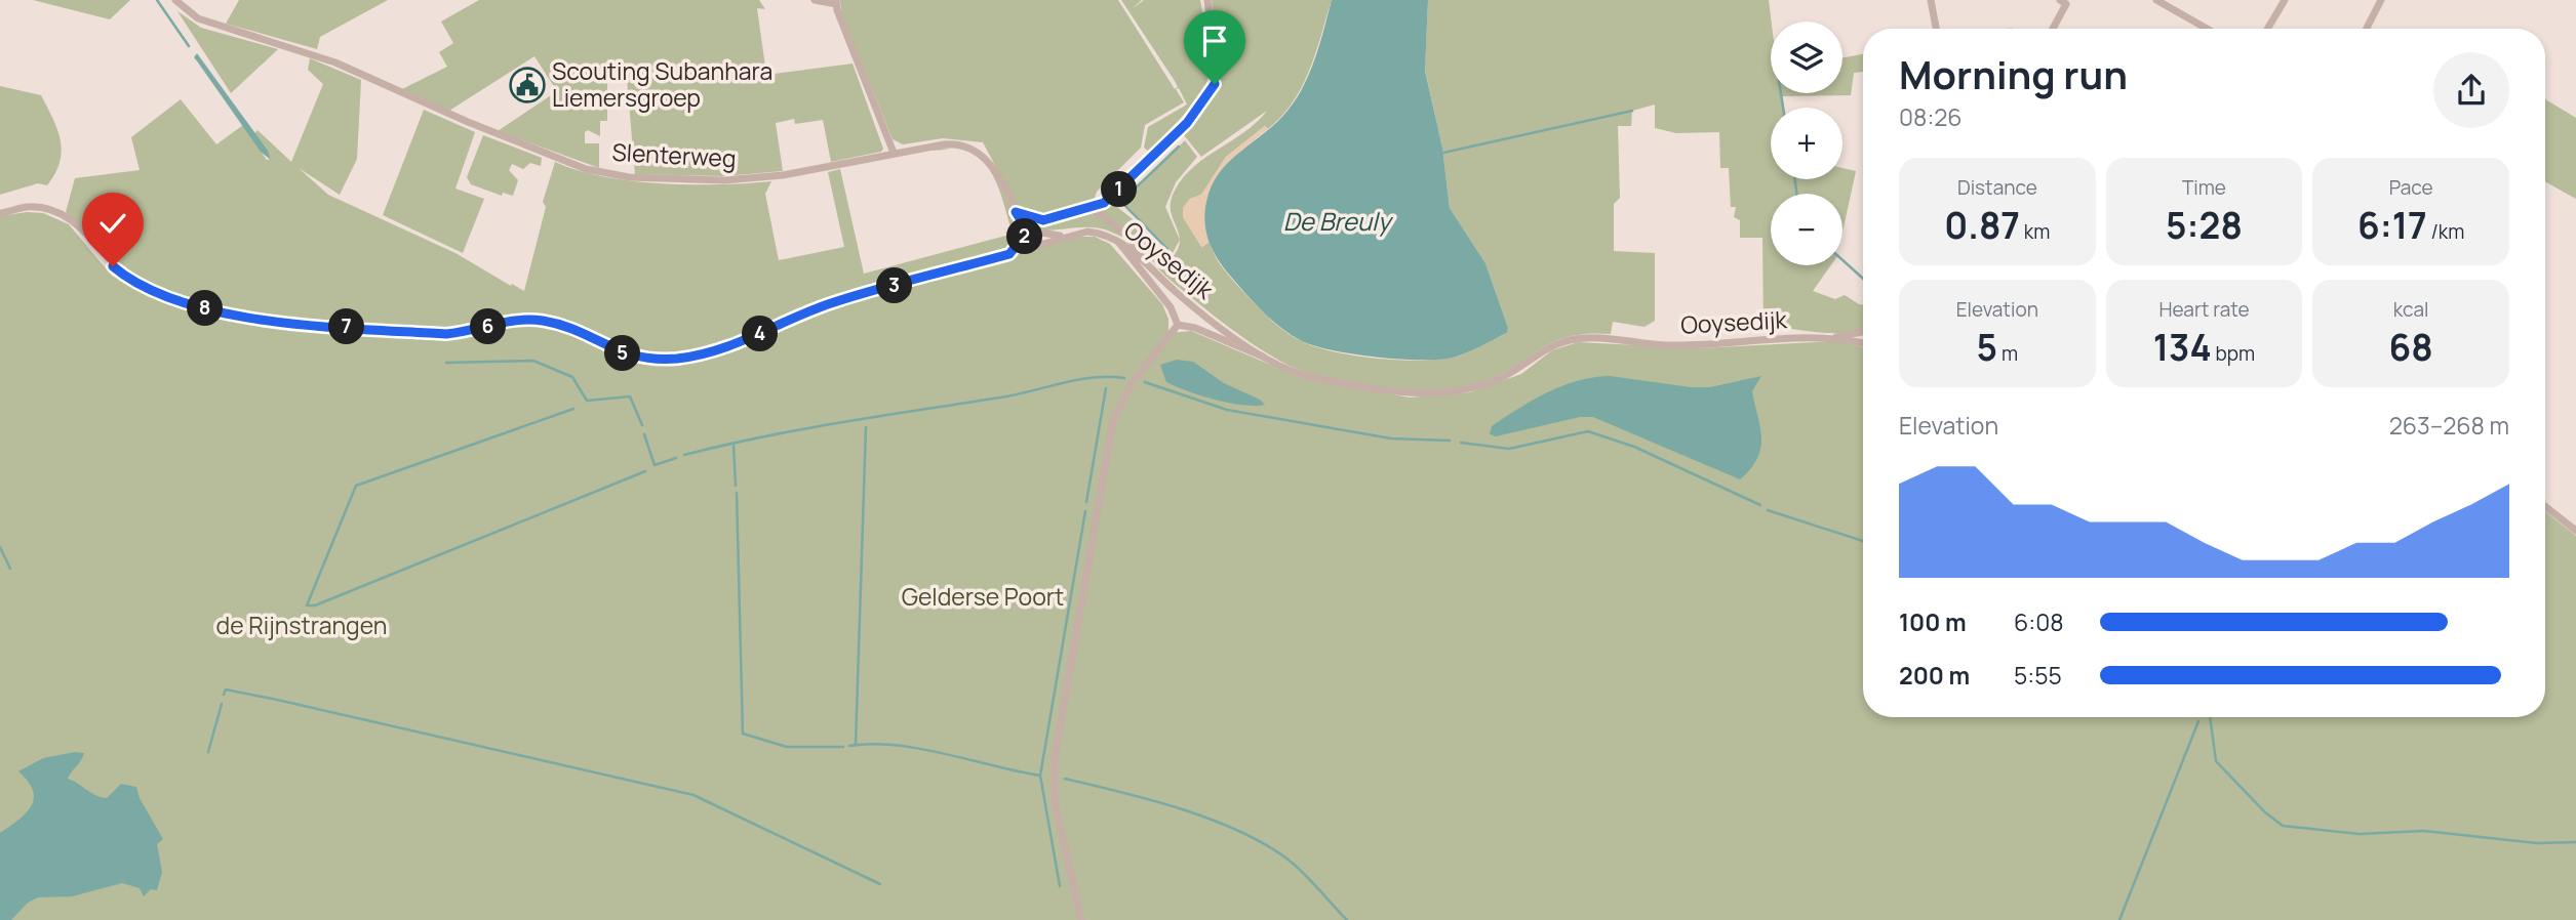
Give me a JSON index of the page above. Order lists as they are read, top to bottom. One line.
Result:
{"streets":{"street":["Slenterweg","Ooysedijk"]},"water":["De Breuly"],"parks":["Gelderse Poort","de Rijnstrangen"],"places":{"public building":["Scouting Subanhara Liemersgroep"]},"page":{"map_buttons":["+","−"],"heading":["Morning run","08:26"],"stats":[["Distance","0.87 km"],["Time","5:28"],["Pace","6:17 /km"],["Elevation","5 m"],["Heart rate","134 bpm"],["kcal","68"]],"pins":["1","2","3","8","6","7","4","5"],"chart":["Elevation","263–268 m"],"list":[{"name":"100 m","note":"6:08"},{"name":"200 m","note":"5:55"}]}}
